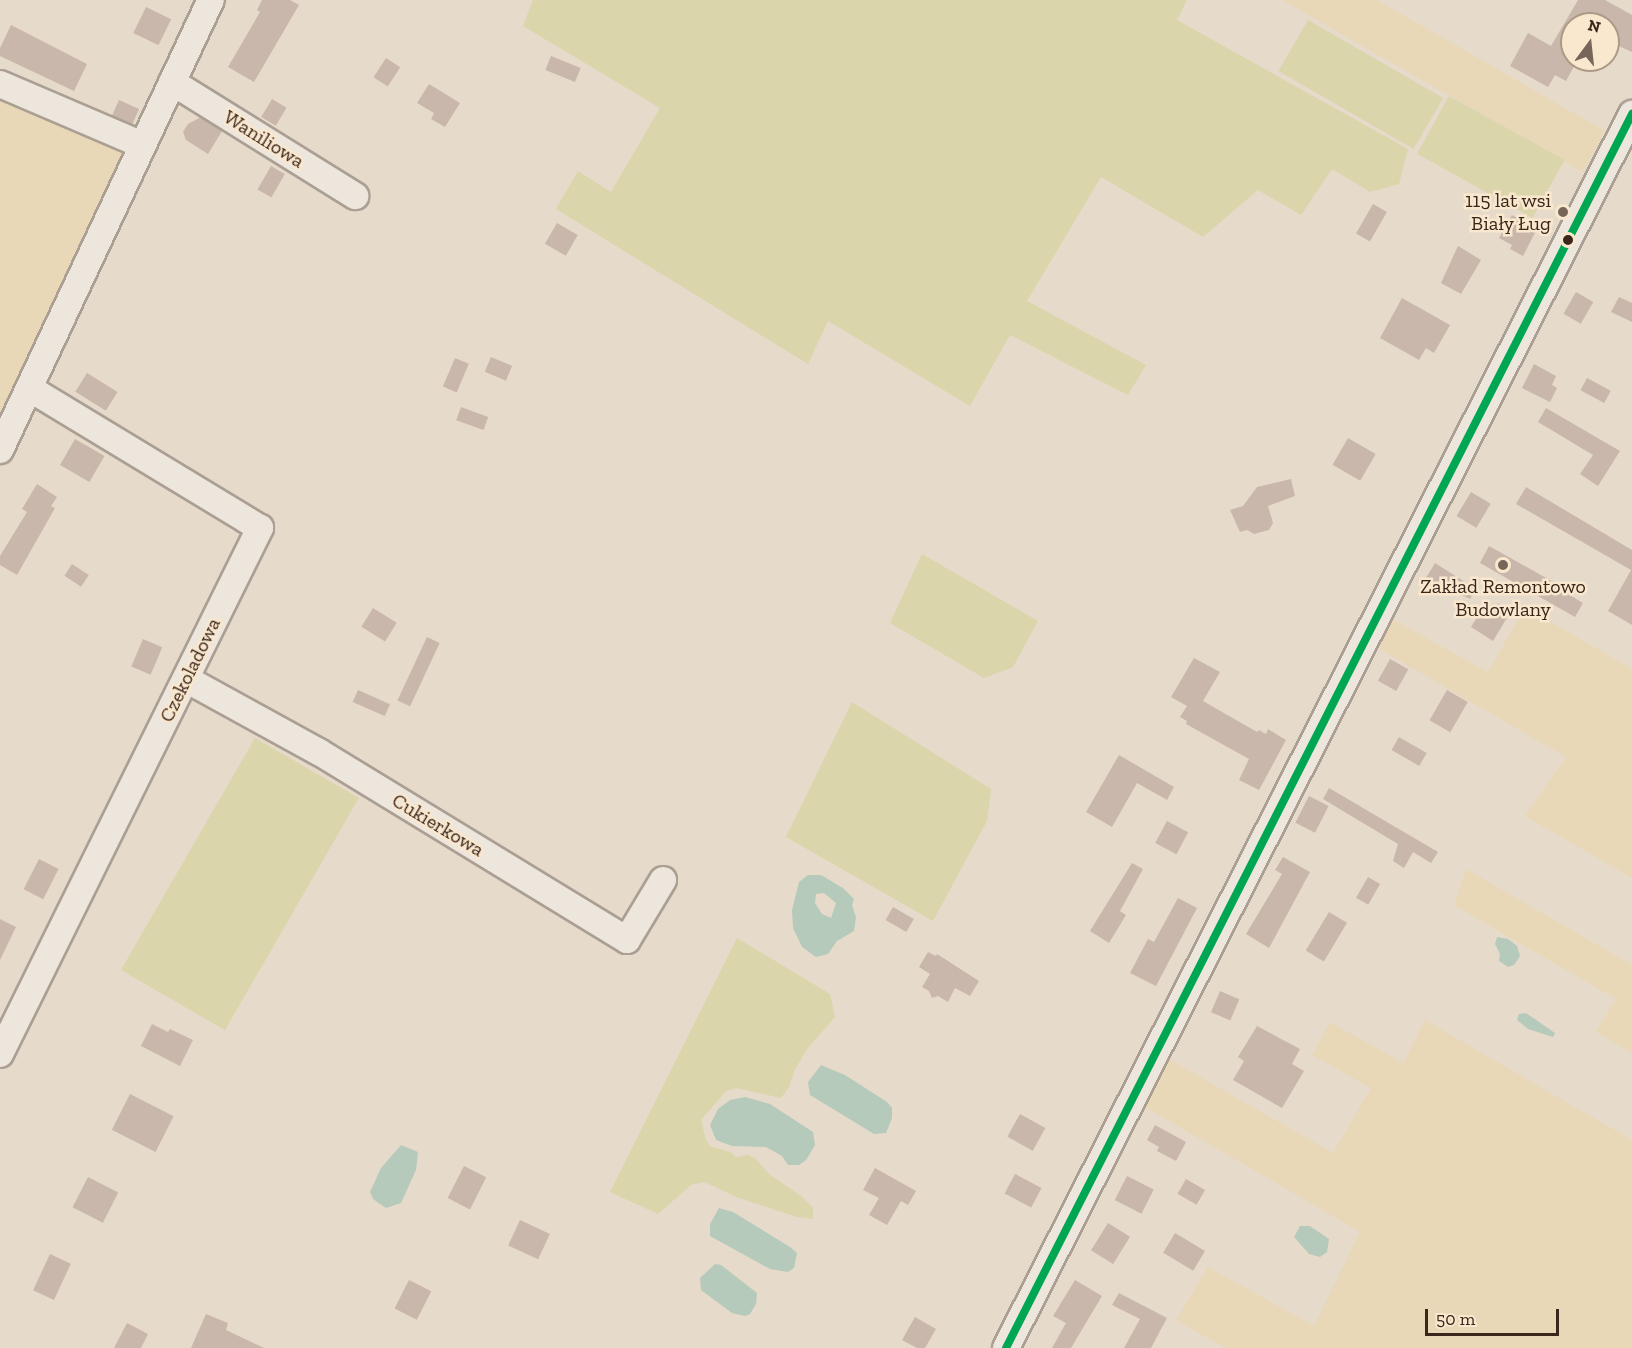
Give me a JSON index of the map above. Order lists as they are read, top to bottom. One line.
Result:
{"streets":{"street":["Waniliowa","Czekoladowa","Cukierkowa"]},"crossings":[["Czekoladowa","Cukierkowa"]],"places":["115 lat wsi Biały Ług","Zakład Remontowo Budowlany"],"scale_bar":"50 m","north":"top"}
